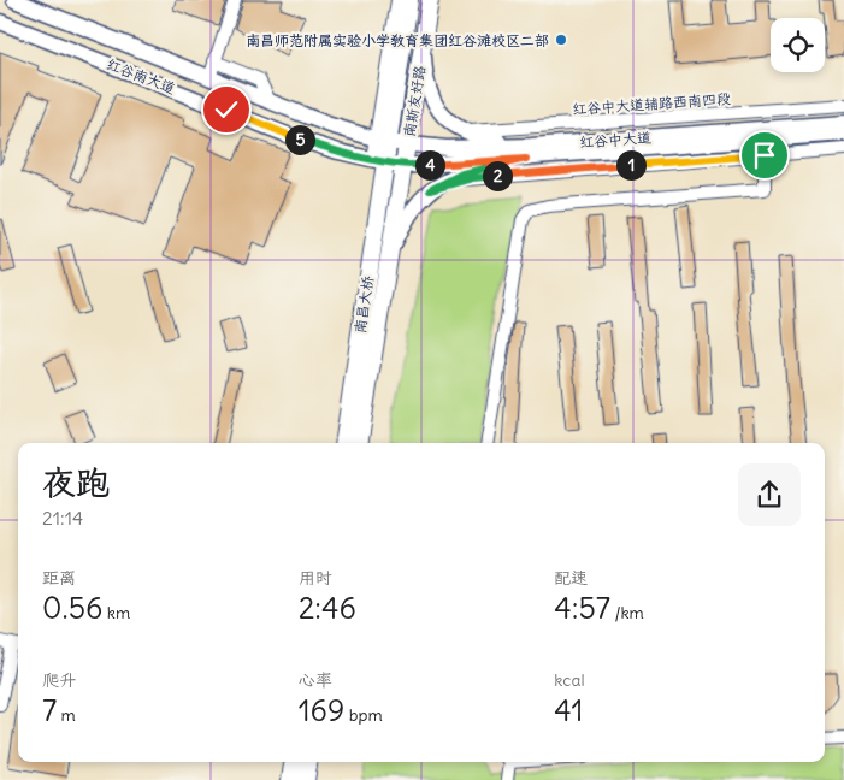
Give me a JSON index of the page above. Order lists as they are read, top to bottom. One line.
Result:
{"streets":{"highway":["南斯友好路","南昌大桥"],"main road":["红谷南大道","红谷中大道"],"street":["红谷中大道辅路西南四段"]},"crossings":[["红谷南大道","南斯友好路"],["红谷南大道","红谷中大道"],["红谷南大道","南昌大桥"],["南斯友好路","红谷中大道"],["南斯友好路","南昌大桥"],["红谷中大道","南昌大桥"]],"places":["南昌师范附属实验小学教育集团红谷滩校区二部"],"page":{"pins":["5","1","4","2"],"heading":["夜跑","21:14"],"stats":[["距离","0.56 km"],["用时","2:46"],["配速","4:57 /km"],["爬升","7 m"],["心率","169 bpm"],["kcal","41"]]}}
